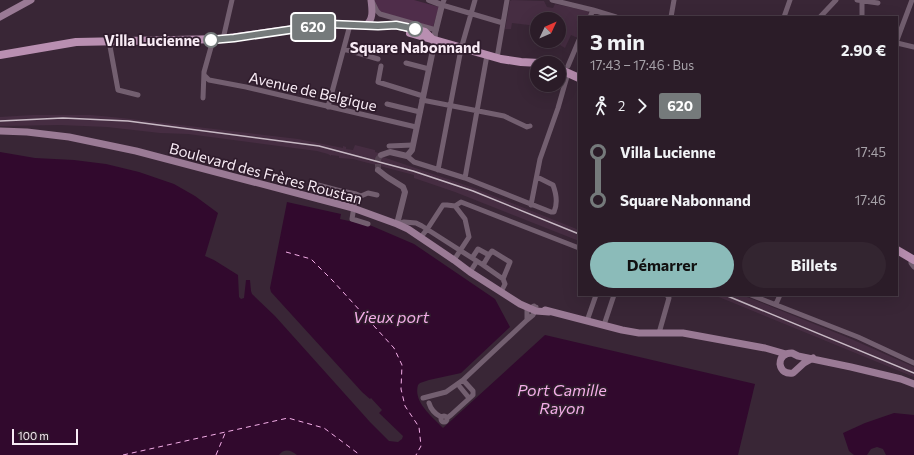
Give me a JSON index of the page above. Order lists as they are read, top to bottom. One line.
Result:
{"streets":{"main road":["Boulevard des Frères Roustan"],"street":["Avenue de Belgique"]},"water":["Vieux port","Port Camille Rayon"],"places":["Square Nabonnand","Villa Lucienne"],"lines":["bus line 620"],"scale_bar":"100 m","north":"top right","page":{"on_map":"620","heading":["3 min","17:43 – 17:46 · Bus","2.90 €"],"legs":["2","620"],"list":[{"name":"Villa Lucienne","value":"17:45"},{"name":"Square Nabonnand","value":"17:46"}],"buttons":["Démarrer","Billets"],"scale":"100 m"}}
